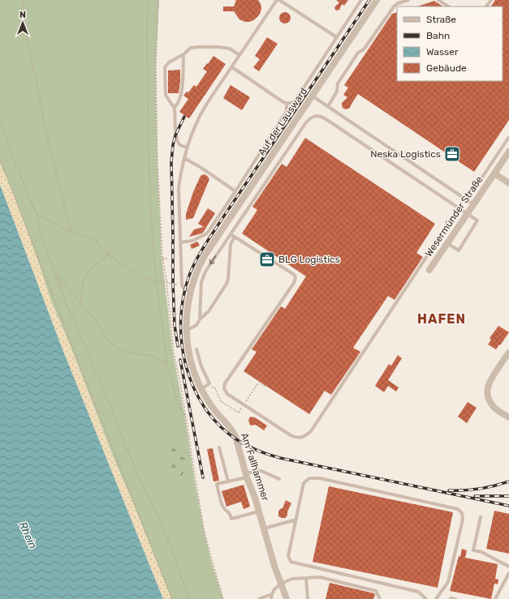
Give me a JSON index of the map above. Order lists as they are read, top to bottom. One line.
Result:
{"streets":{"street":["Auf der Lausward","Wesermünder Straße","Am Fallhammer"]},"crossings":[["Auf der Lausward","Am Fallhammer"]],"districts":["HAFEN"],"water":["Rhein"],"places":{"office":["Neska Logistics","BLG Logistics"]},"legend":["Straße","Bahn","Wasser","Gebäude"],"north":"top"}
